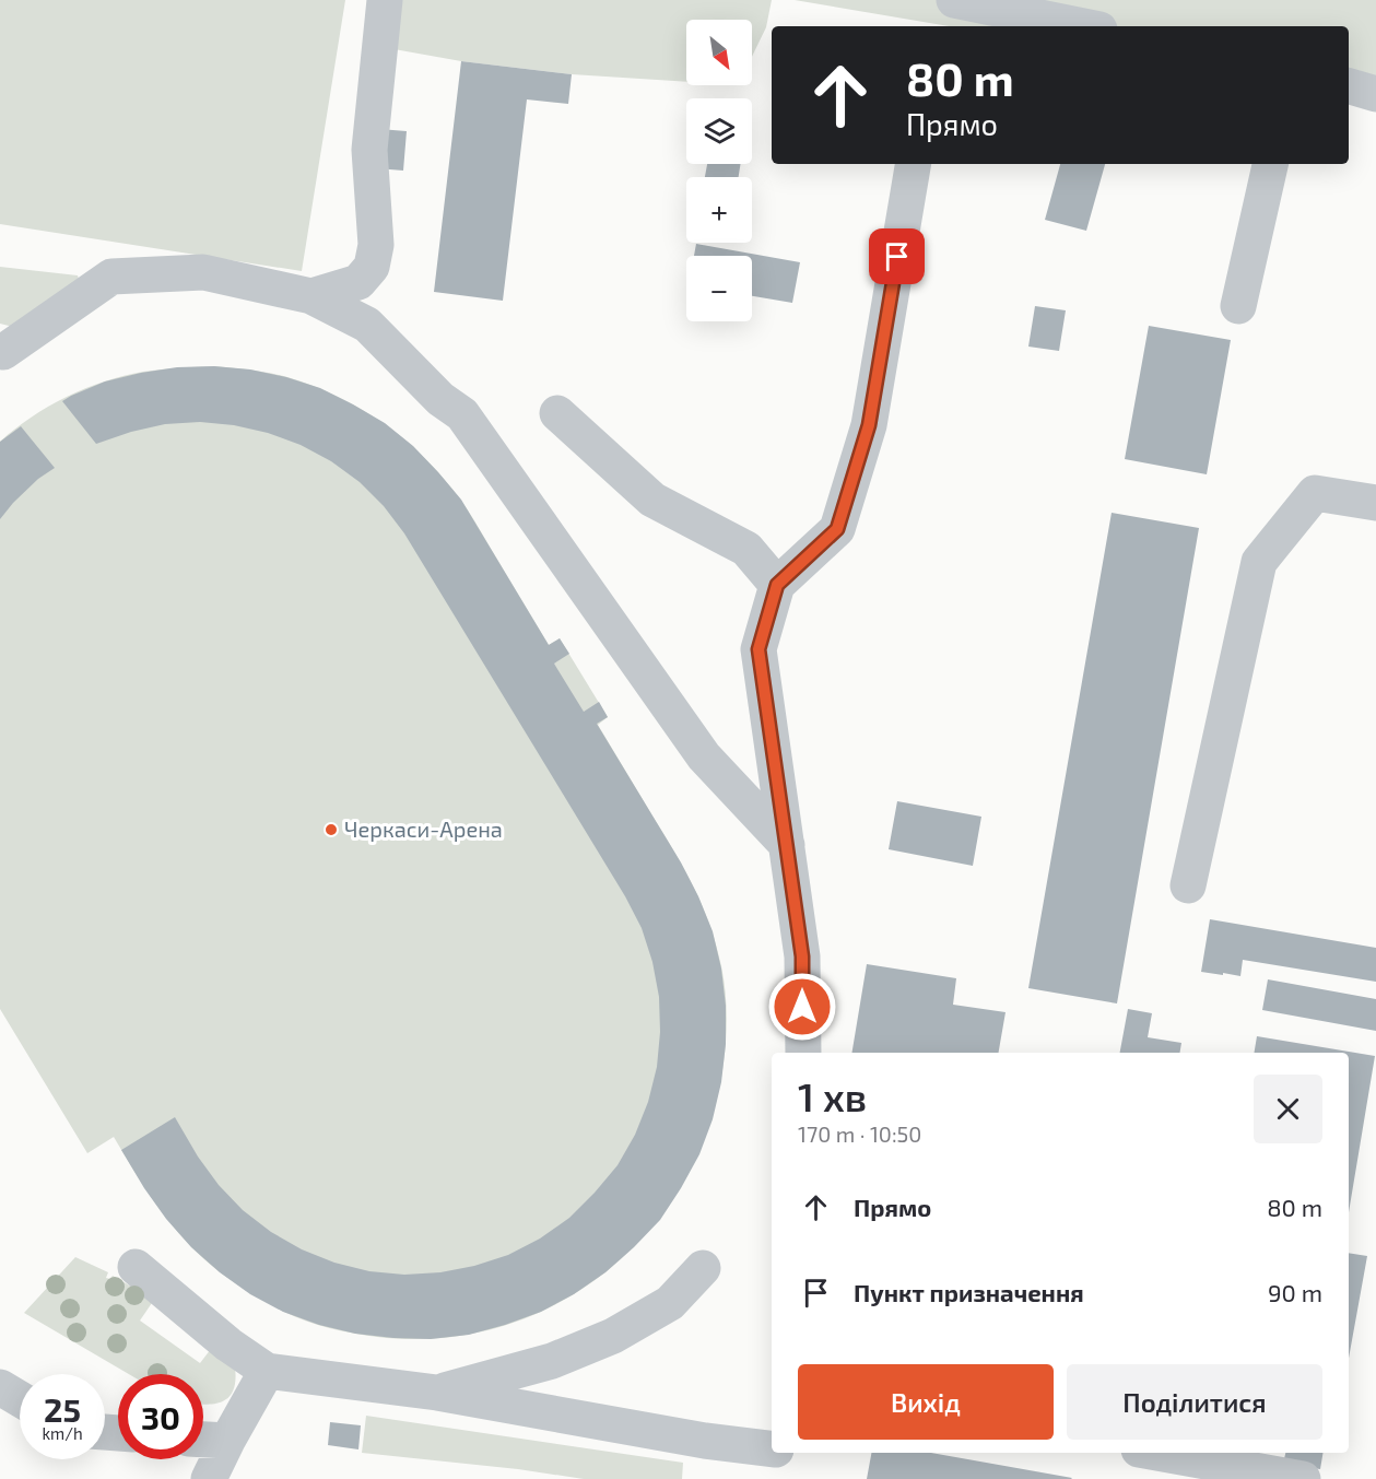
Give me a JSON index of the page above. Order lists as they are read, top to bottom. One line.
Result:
{"places":["Черкаси-Арена"],"north":"bottom right","page":{"map_buttons":["+","−"],"turn":["80 m","Прямо"],"heading":["1 хв","170 m · 10:50"],"list":[{"name":"Прямо","value":"80 m"},{"name":"Пункт призначення","value":"90 m"}],"buttons":["Вихід","Поділитися"],"speed":"25 km/h","limit":"30"}}
